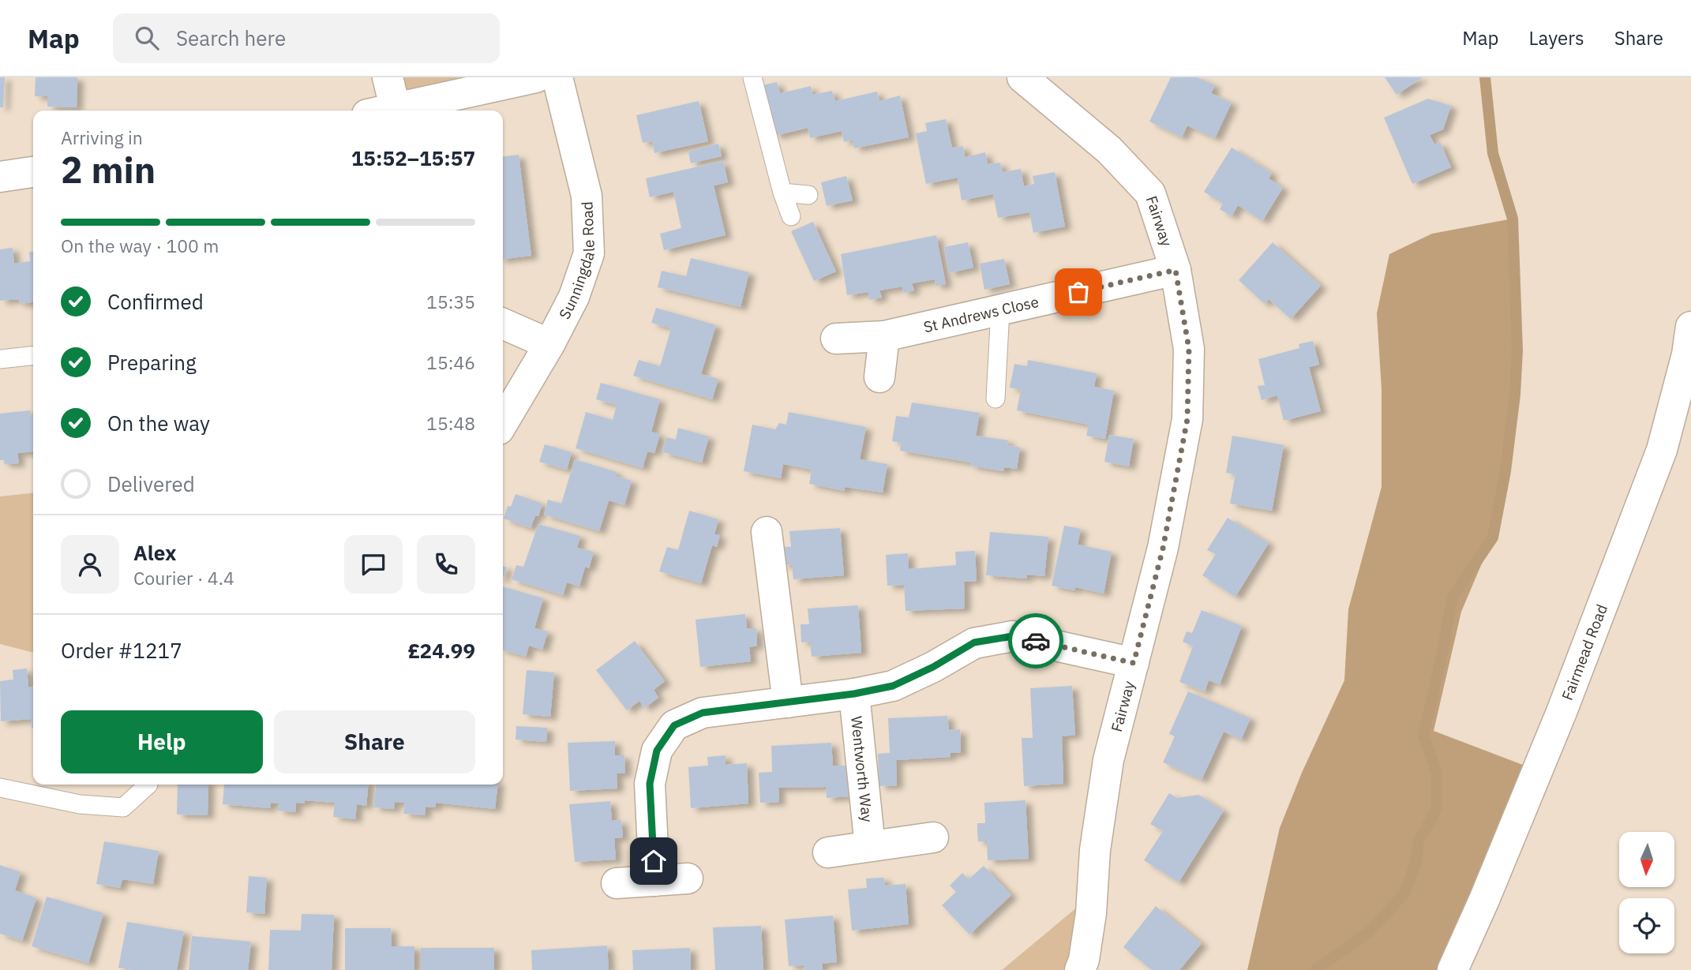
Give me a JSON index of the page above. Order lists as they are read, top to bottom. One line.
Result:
{"streets":{"street":["Fairway","Sunningdale Road","St Andrews Close","Fairmead Road","Wentworth Way"]},"crossings":[["Fairway","St Andrews Close"],["Fairway","Wentworth Way"]],"north":"bottom","page":{"header":"Map","search":"Search here","nav":["Map","Layers","Share"],"heading":["2 min","Arriving in","15:52–15:57"],"panel":["Alex","Courier · 4.4","Order #1217","£24.99"],"bar":"On the way · 100 m","list":[["Confirmed","15:35"],["Preparing","15:46"],["On the way","15:48"],"Delivered"],"buttons":["Help","Share"]}}
